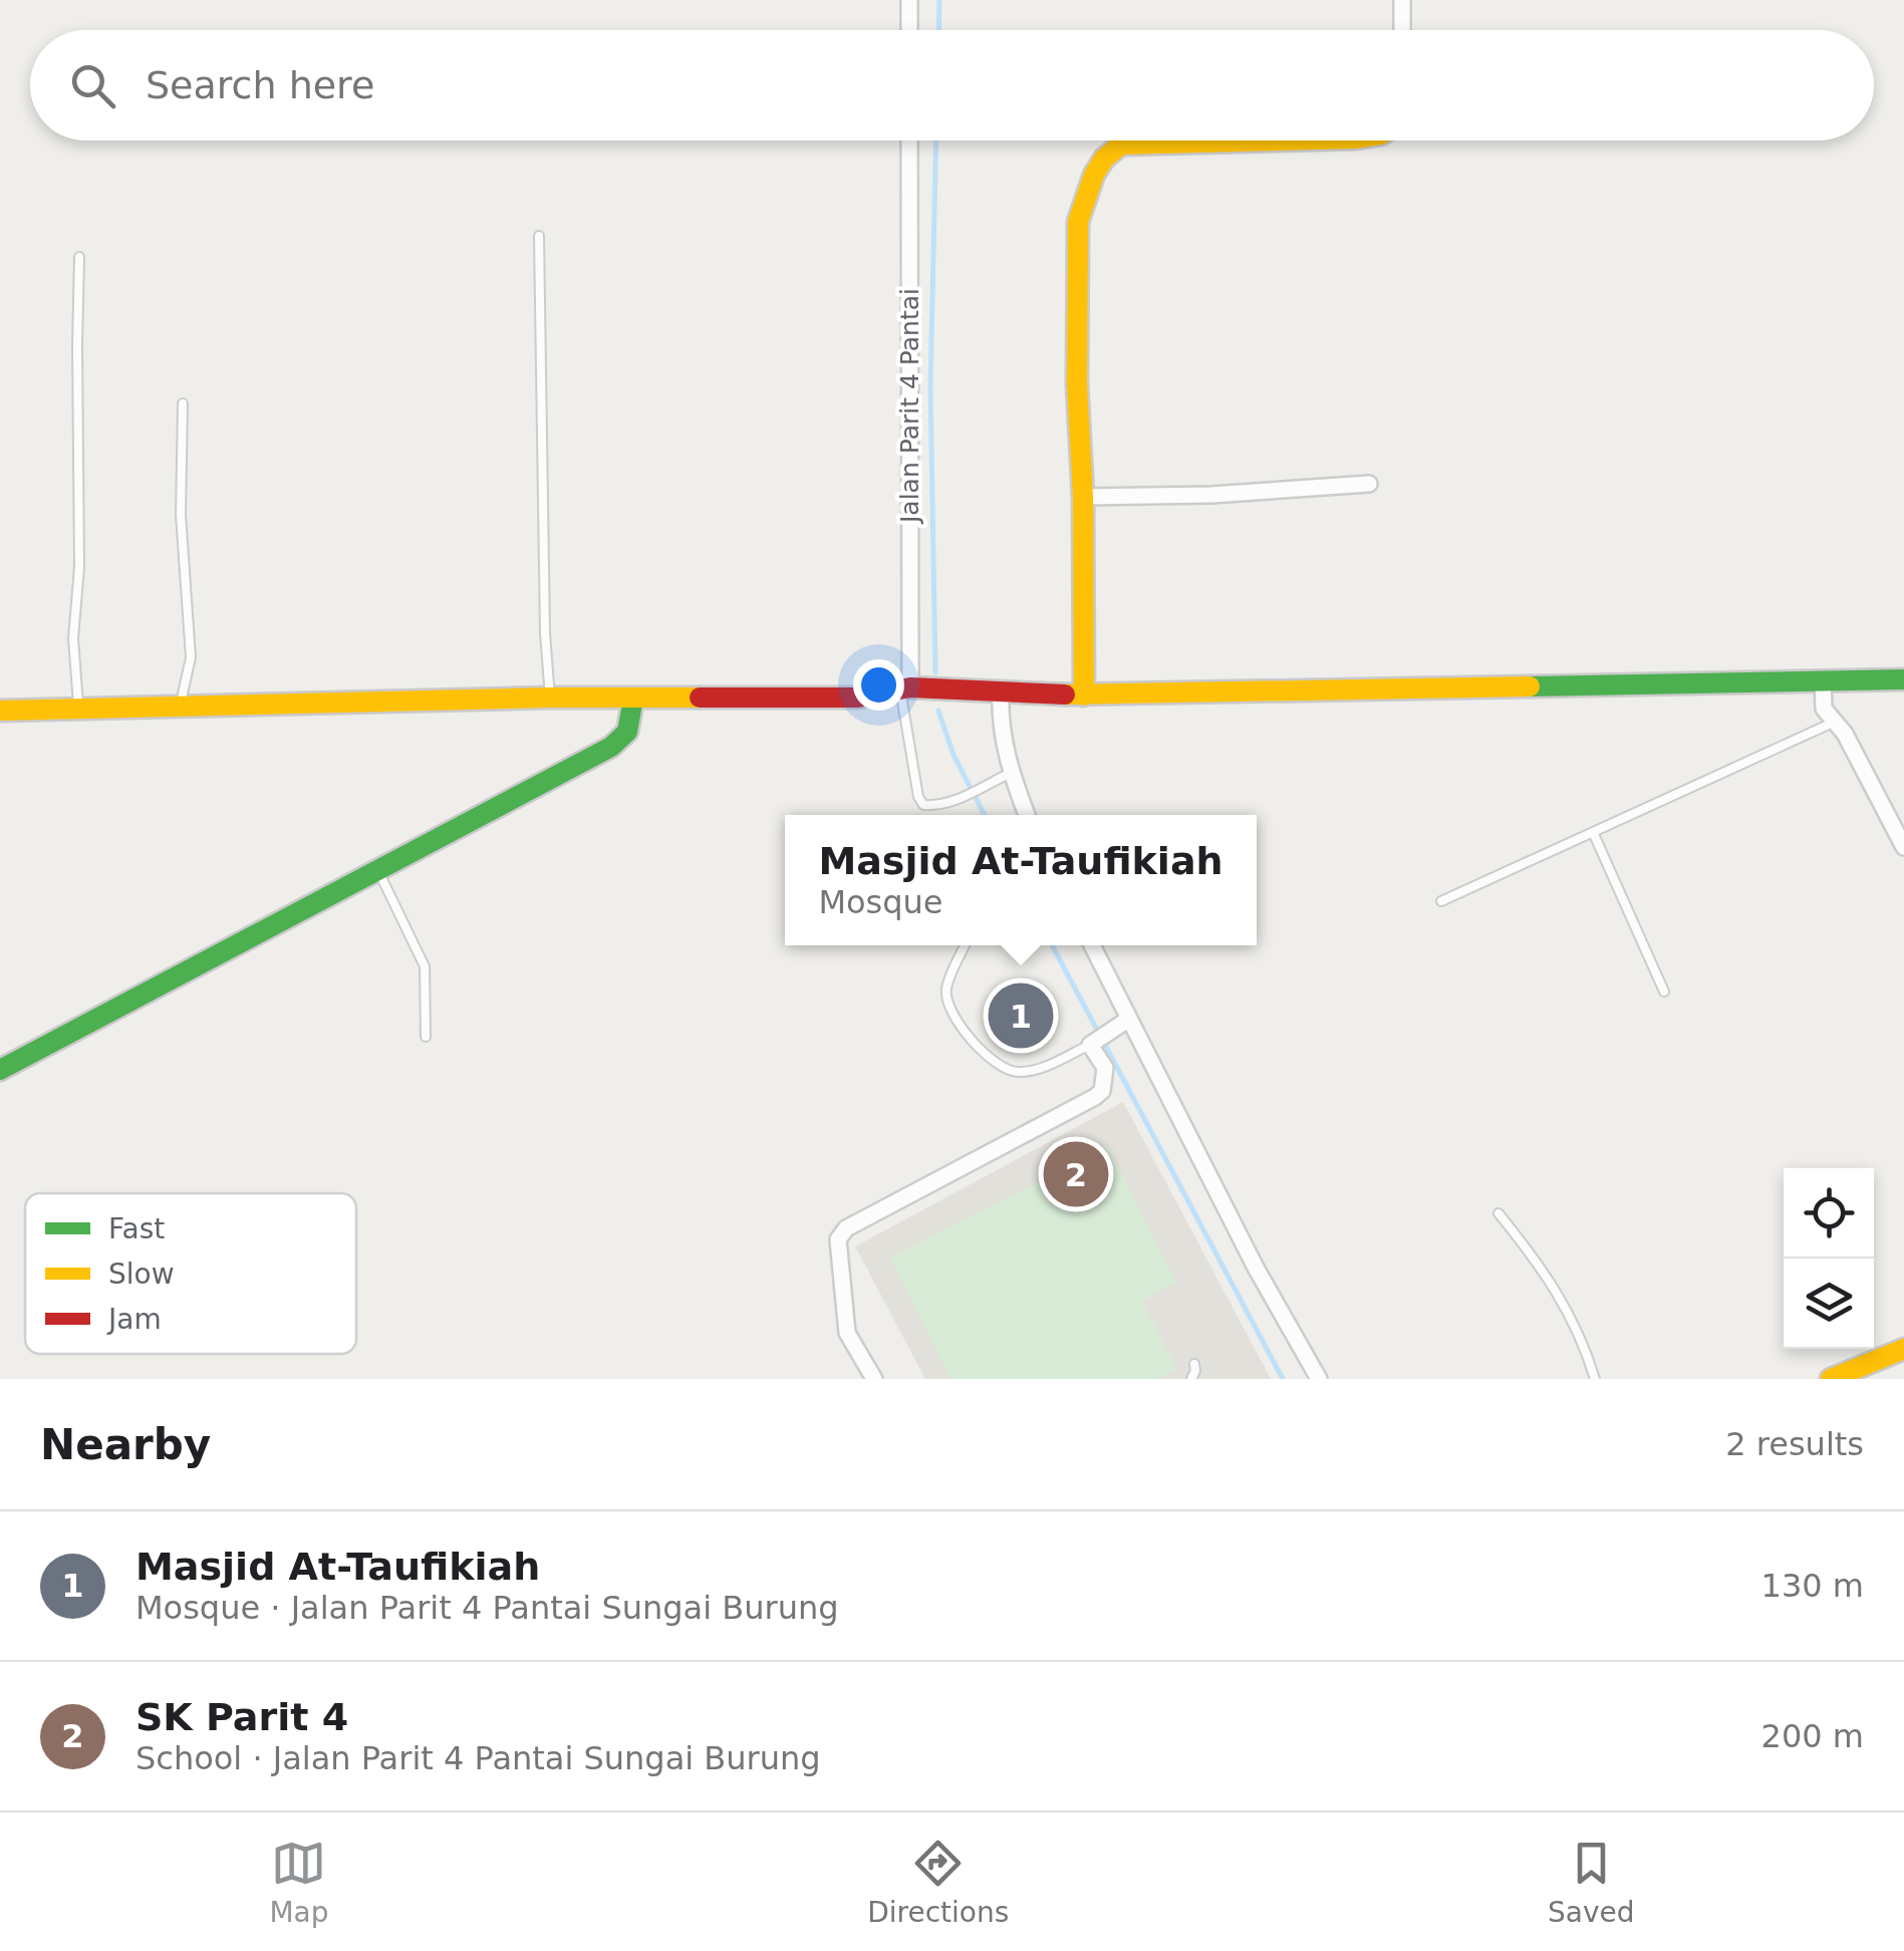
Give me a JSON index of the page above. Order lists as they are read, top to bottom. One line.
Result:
{"streets":{"street":["Jalan Parit 4 Pantai"]},"legend":["Fast","Slow","Jam"],"page":{"search":"Search here","popup":["Masjid At-Taufikiah","Mosque"],"pins":["1","2"],"heading":["Nearby","2 results"],"list":[{"mark":"1","name":"Masjid At-Taufikiah","note":"Mosque · Jalan Parit 4 Pantai Sungai Burung","value":"130 m"},{"mark":"2","name":"SK Parit 4","note":"School · Jalan Parit 4 Pantai Sungai Burung","value":"200 m"}],"nav":["Map","Directions","Saved"]}}
